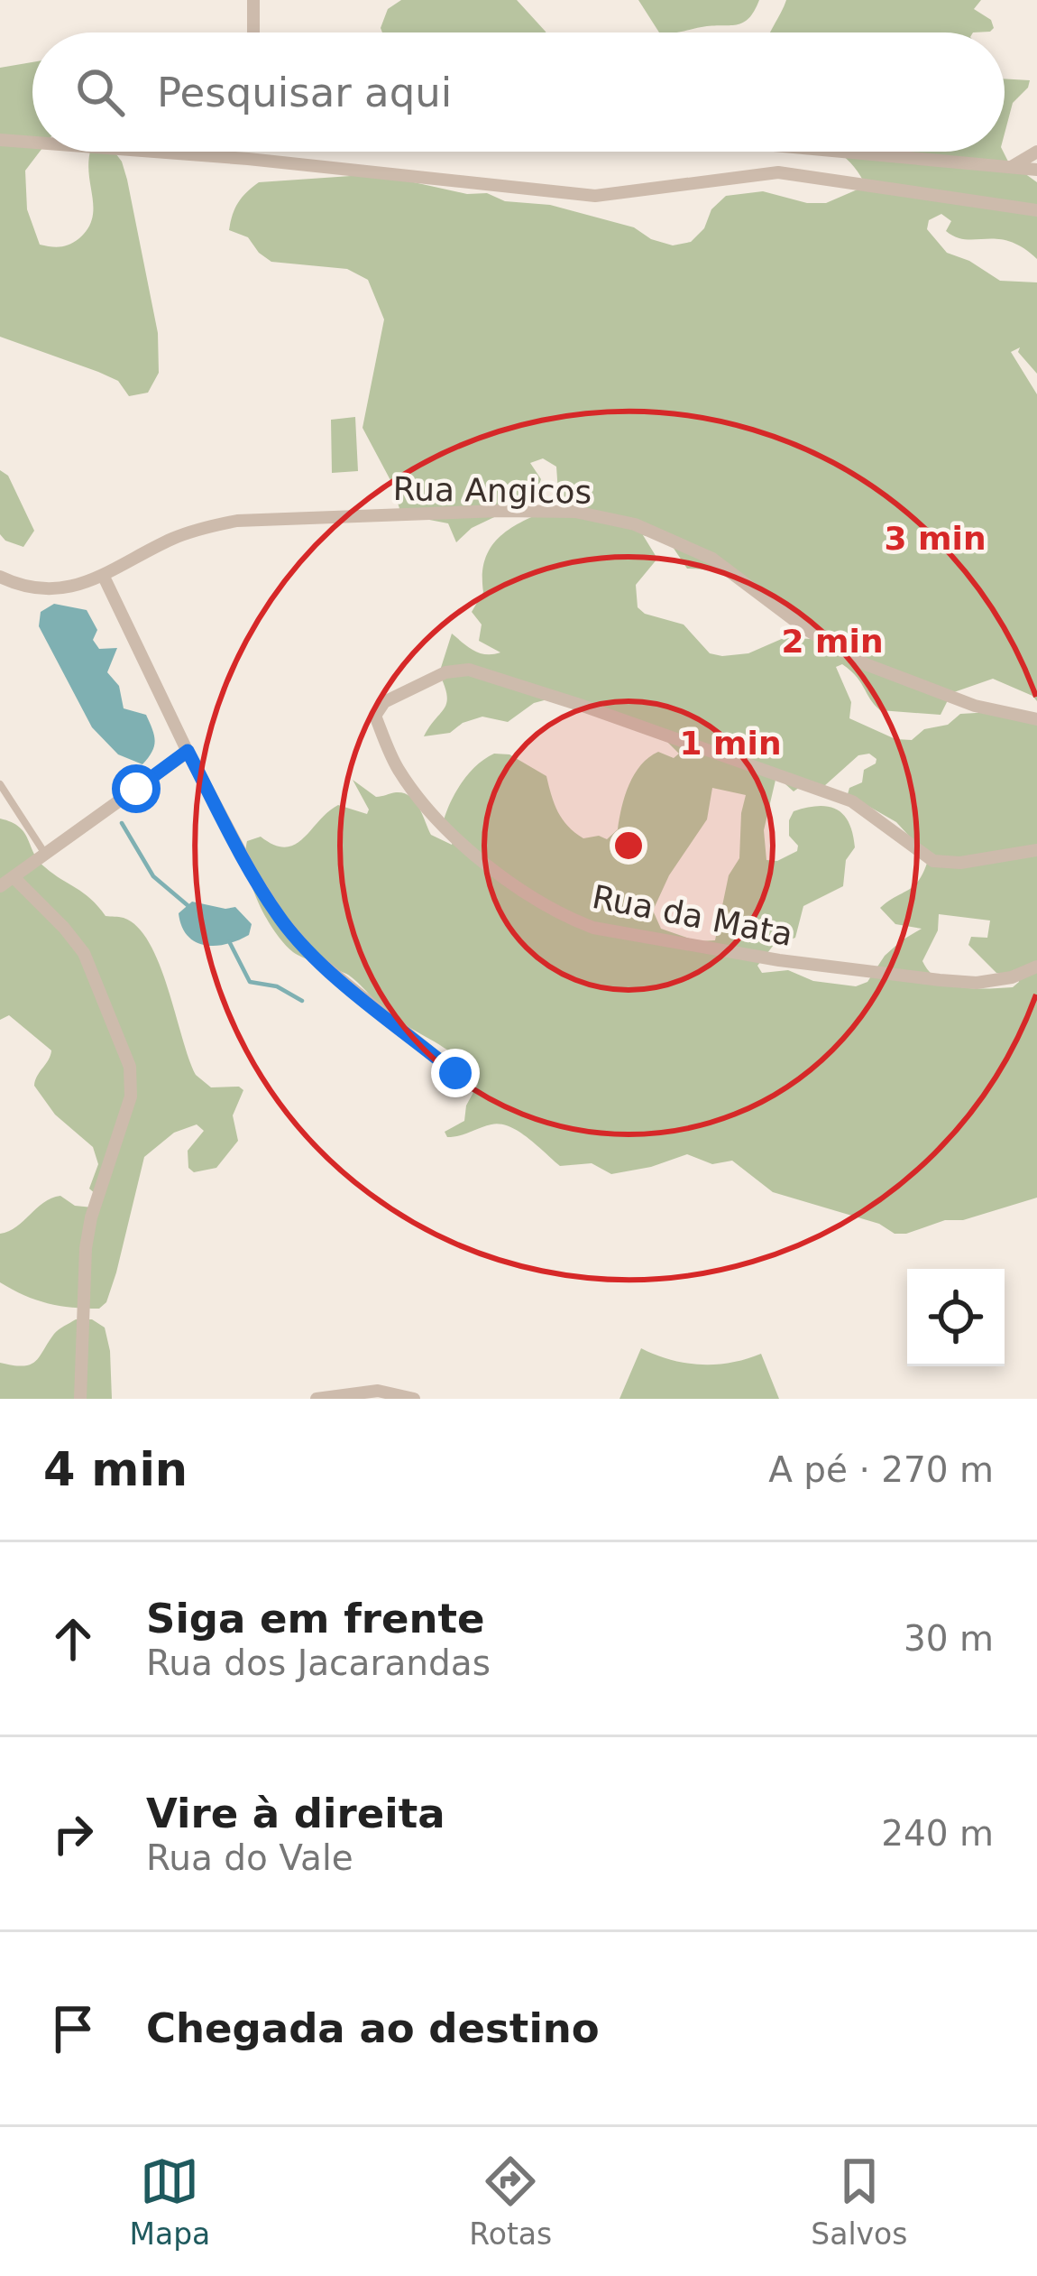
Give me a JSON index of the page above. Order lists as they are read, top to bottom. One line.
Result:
{"streets":{"street":["Rua Angicos","Rua da Mata"]},"page":{"search":"Pesquisar aqui","heading":["4 min","A pé · 270 m"],"list":[["Siga em frente","Rua dos Jacarandas","30 m"],["Vire à direita","Rua do Vale","240 m"],"Chegada ao destino"],"nav":["Mapa","Rotas","Salvos"]},"rings":["3 min","2 min","1 min"]}
